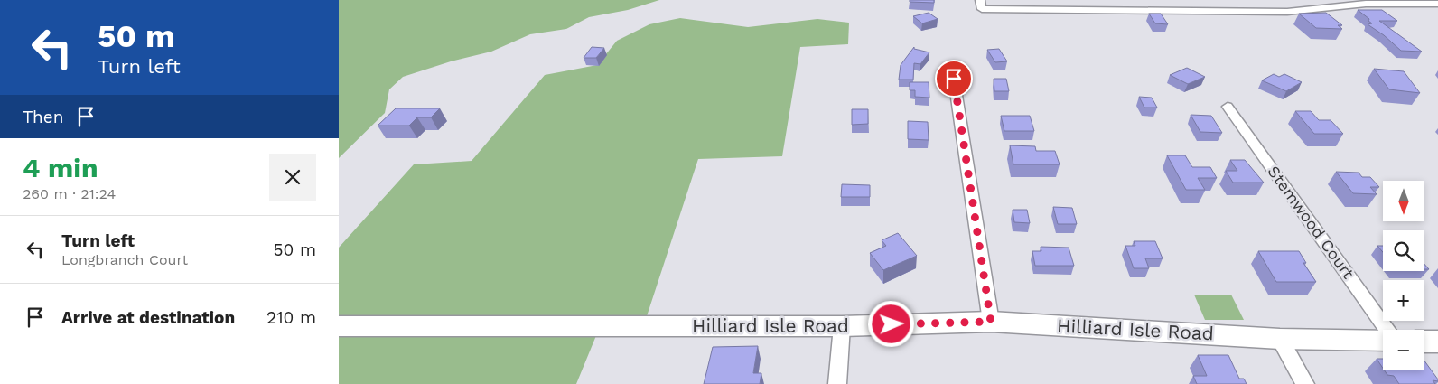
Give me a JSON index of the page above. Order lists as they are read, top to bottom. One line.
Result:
{"streets":{"street":["Stemwood Court","Hilliard Isle Road"]},"north":"bottom","page":{"turn":["50 m","Turn left"],"then":"Then","heading":["4 min","260 m · 21:24"],"map_buttons":["+","−"],"list":[{"name":"Turn left","note":"Longbranch Court","value":"50 m"},{"name":"Arrive at destination","value":"210 m"}]}}
